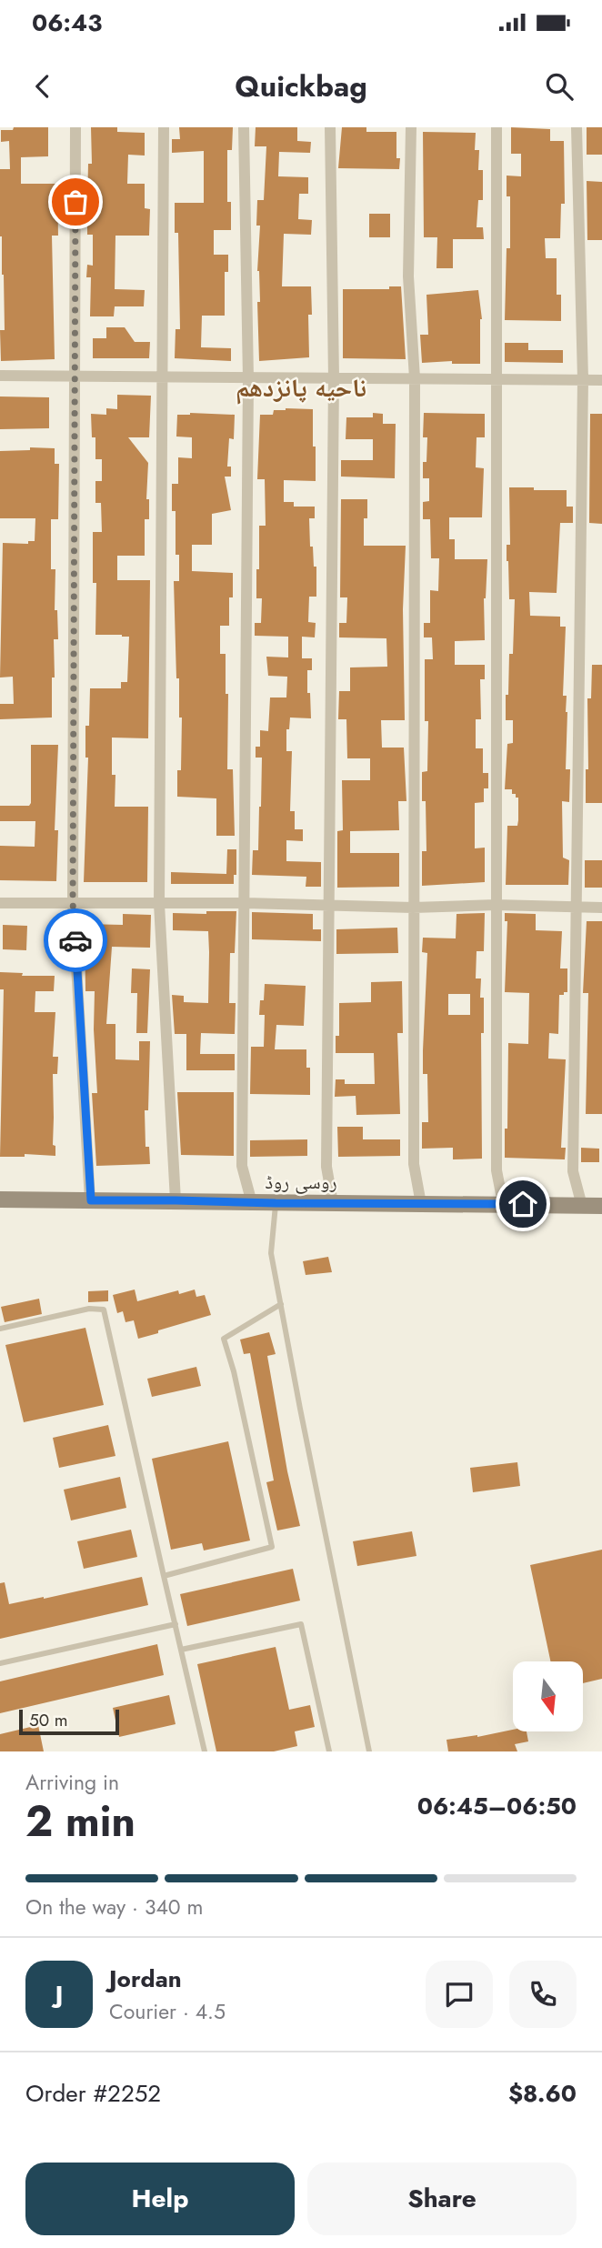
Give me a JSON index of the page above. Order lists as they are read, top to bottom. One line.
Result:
{"streets":{"main road":["روسی روڈ"]},"districts":["ناحیه پانزدهم"],"scale_bar":"50 m","north":"bottom","page":{"status":"06:43","header":"Quickbag","scale":"50 m","heading":["2 min","Arriving in","06:45–06:50"],"panel":["Jordan","Courier · 4.5","Order #2252","$8.60"],"bar":"On the way · 340 m","round":"J","buttons":["Help","Share"]}}
